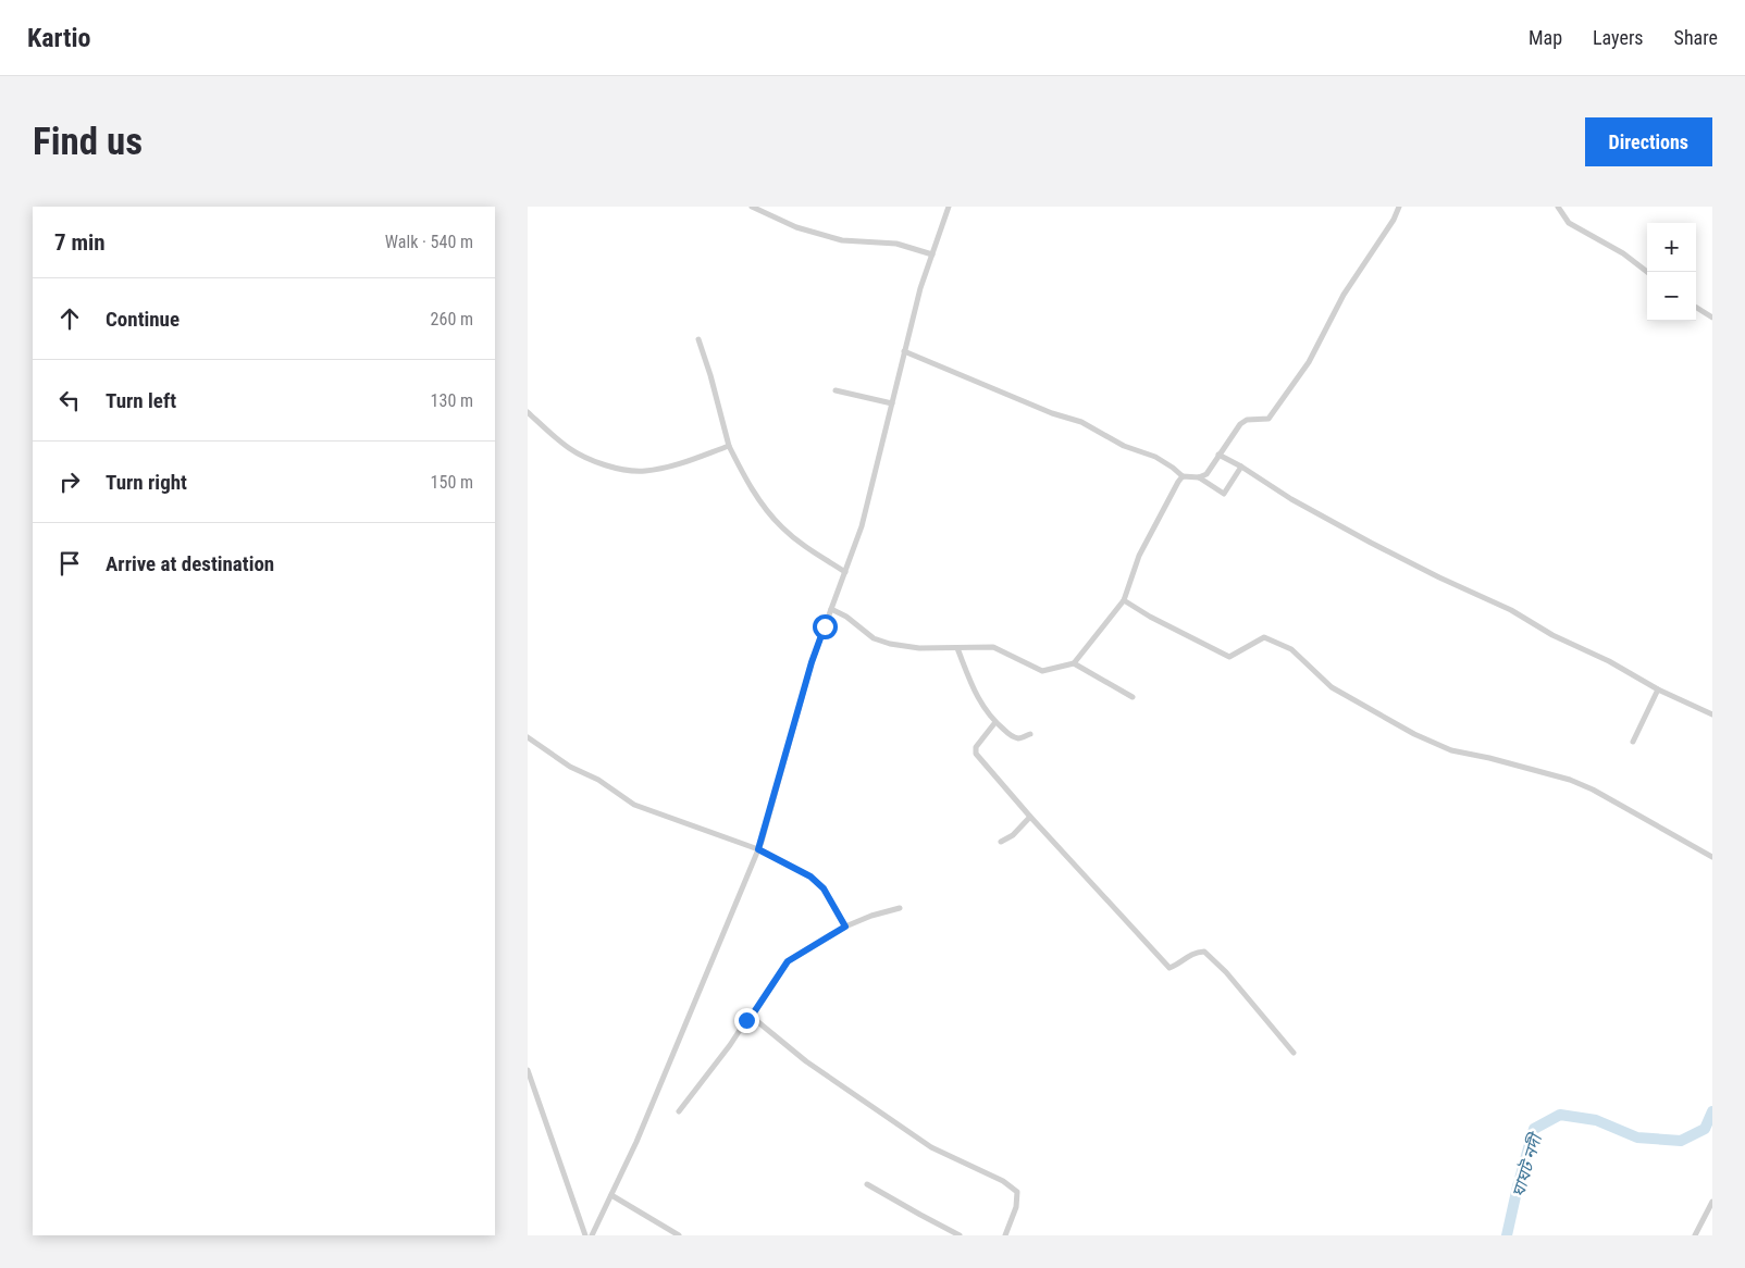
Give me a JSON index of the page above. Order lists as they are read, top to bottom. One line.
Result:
{"water":["ঘাঘট নদী"],"page":{"header":"Kartio","nav":["Map","Layers","Share"],"buttons":"Directions","title":"Find us","heading":["7 min","Walk · 540 m"],"map_buttons":["+","−"],"list":[["Continue","260 m"],["Turn left","130 m"],["Turn right","150 m"],"Arrive at destination"]}}
